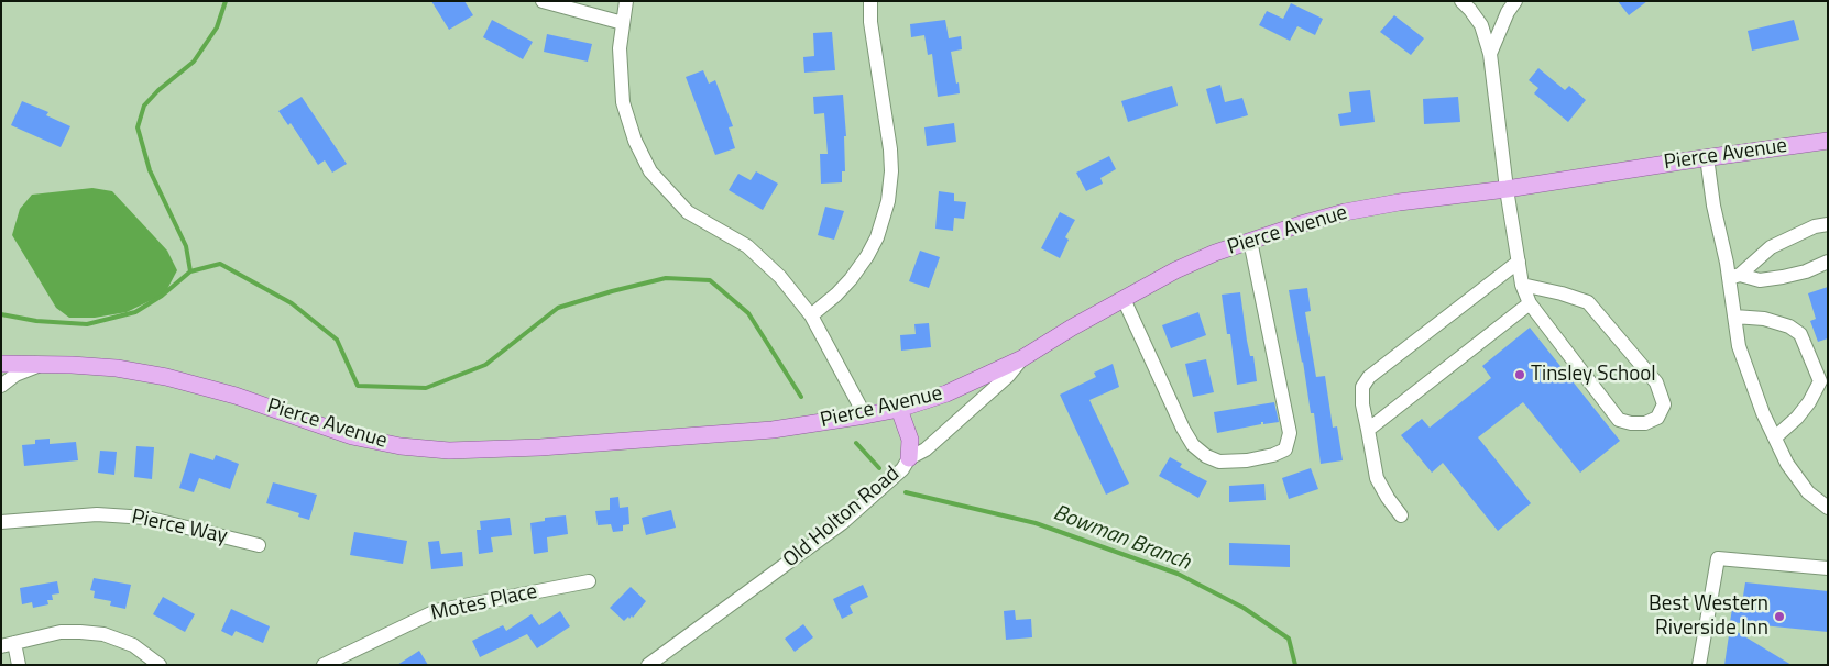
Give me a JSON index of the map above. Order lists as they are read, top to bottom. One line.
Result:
{"streets":{"main road":["Pierce Avenue"],"street":["Old Holton Road","Pierce Way","Motes Place"]},"crossings":[["Pierce Avenue","Old Holton Road"]],"water":["Bowman Branch"],"places":["Tinsley School","Best Western Riverside Inn"]}
